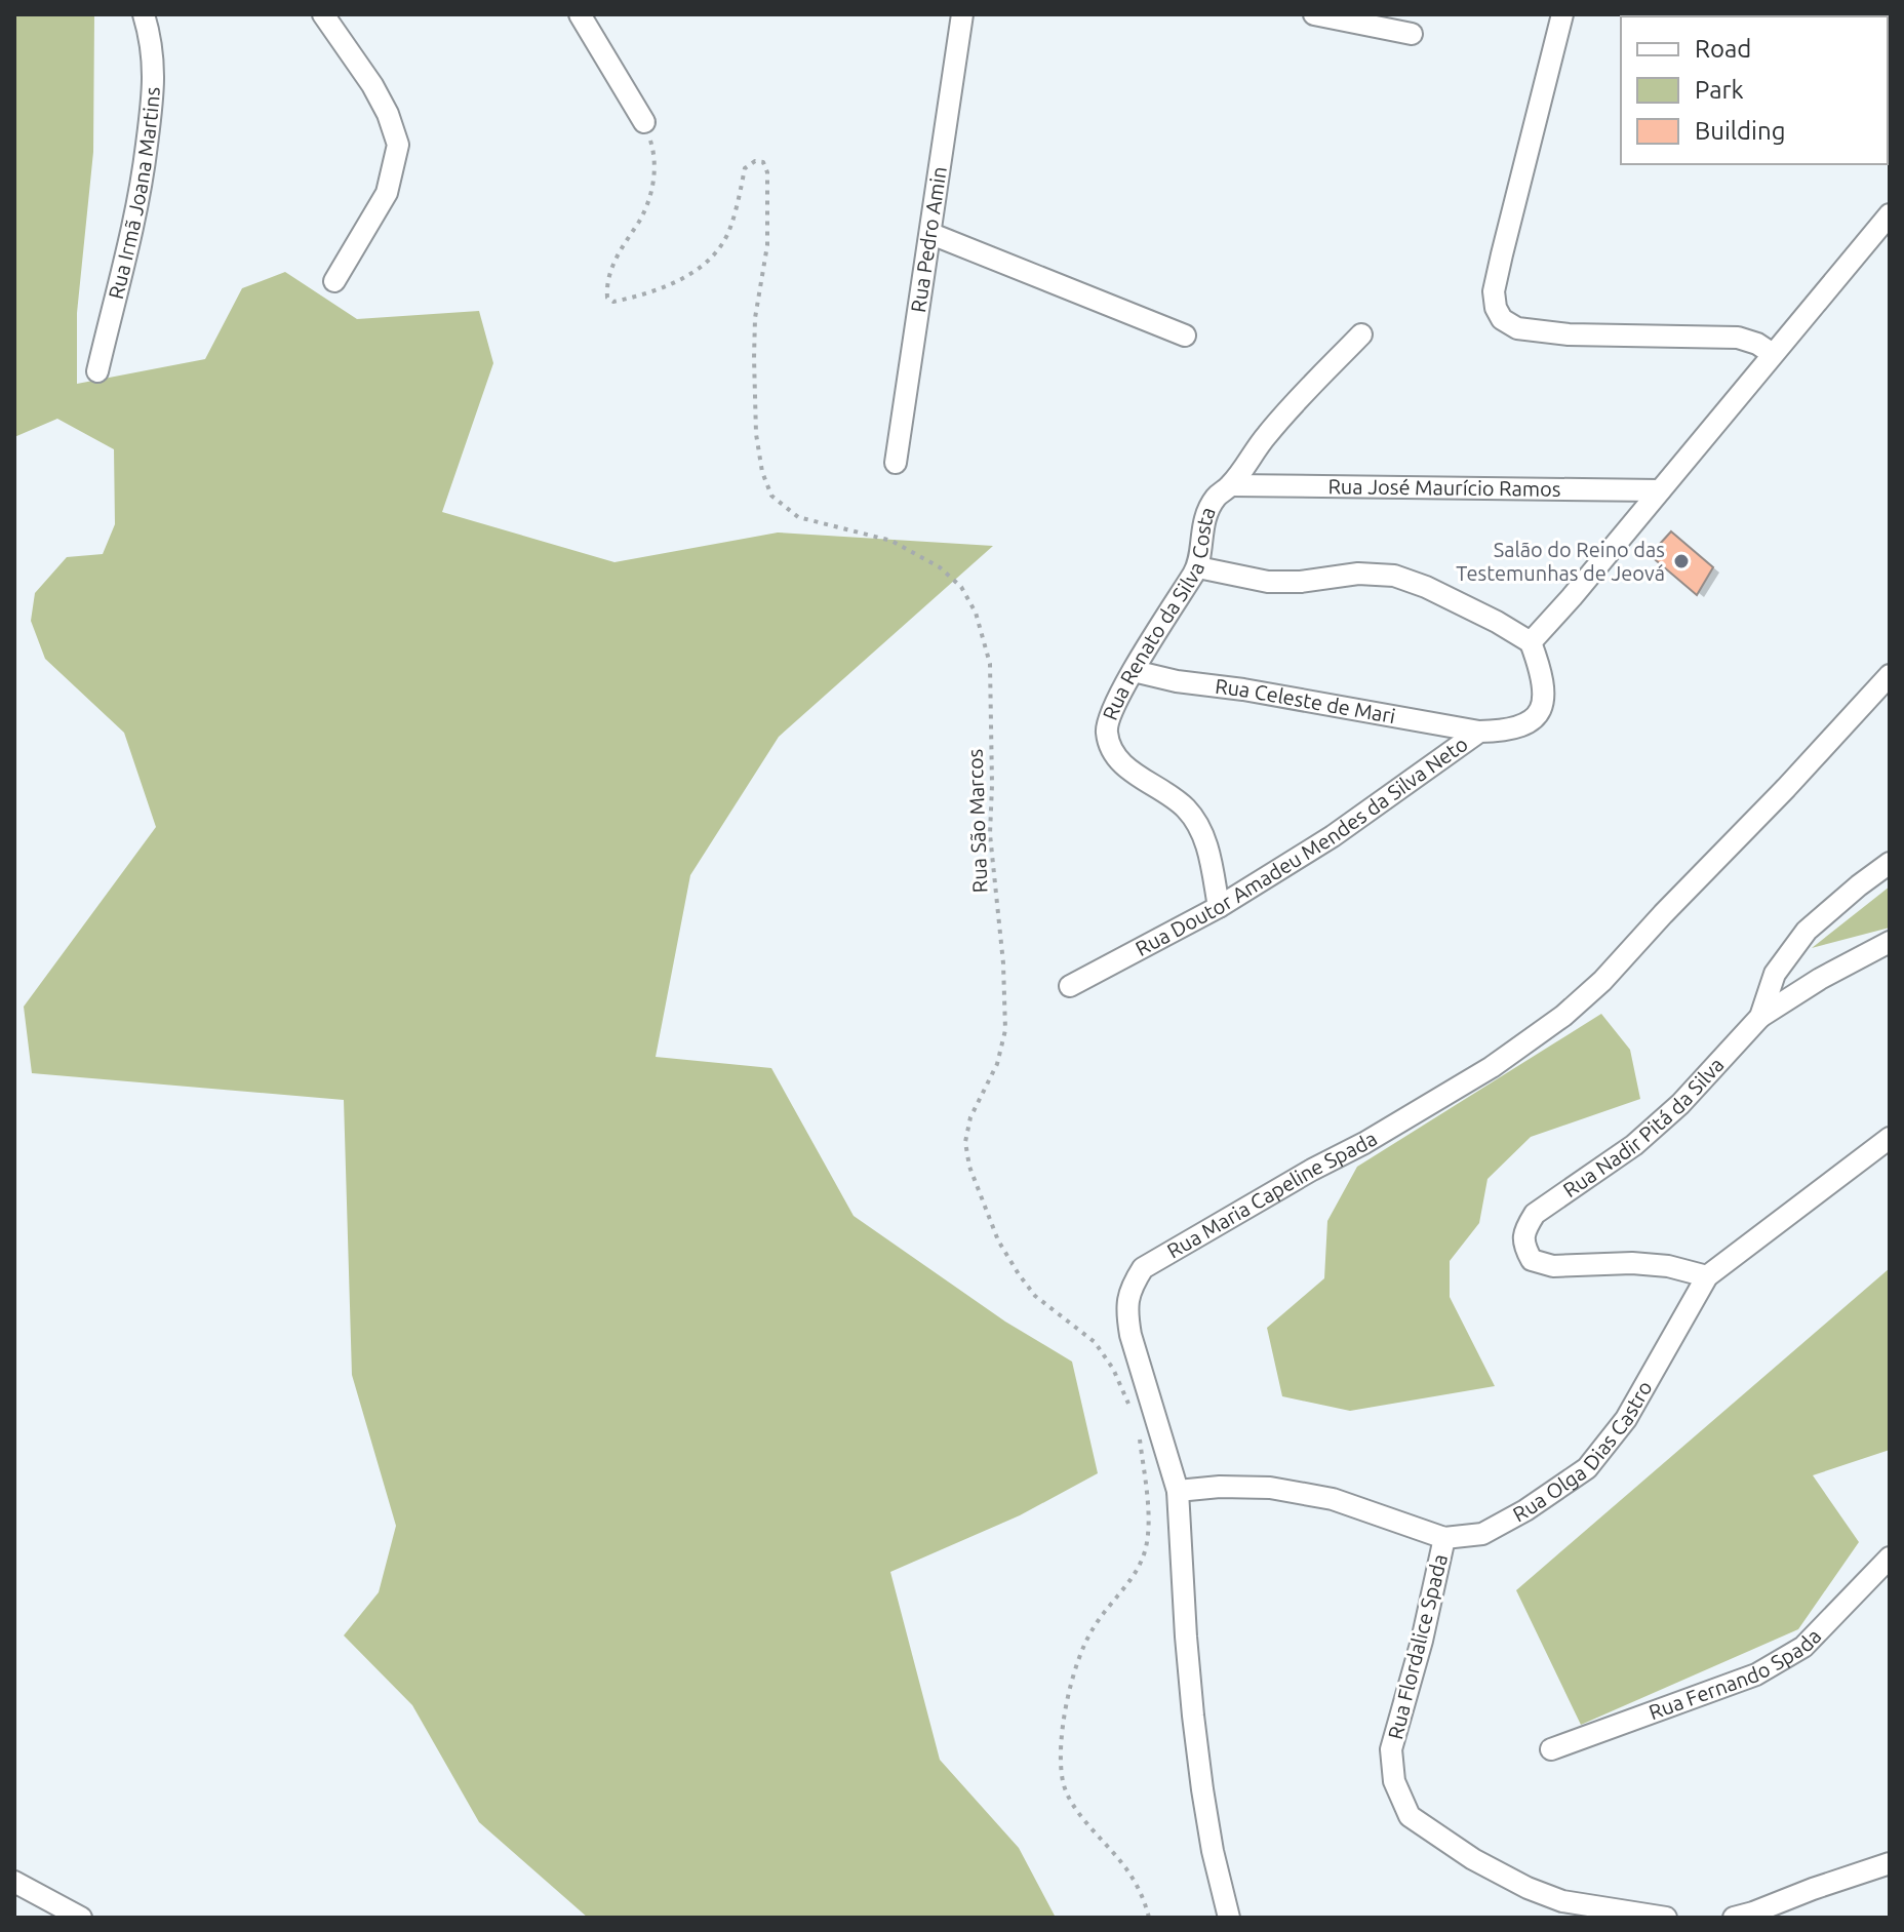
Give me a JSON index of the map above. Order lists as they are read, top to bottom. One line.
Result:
{"streets":{"street":["Rua Irmã Joana Martins","Rua Pedro Amin","Rua José Maurício Ramos","Rua Renato da Silva Costa","Rua Celeste de Mari","Rua Doutor Amadeu Mendes da Silva Neto","Rua Nadir Pitá da Silva","Rua Maria Capeline Spada","Rua Olga Dias Castro","Rua Flordalice Spada","Rua Fernando Spada"],"path":["Rua São Marcos"]},"crossings":[["Rua José Maurício Ramos","Rua Renato da Silva Costa"],["Rua Renato da Silva Costa","Rua Celeste de Mari"],["Rua Renato da Silva Costa","Rua Doutor Amadeu Mendes da Silva Neto"],["Rua Celeste de Mari","Rua Doutor Amadeu Mendes da Silva Neto"],["Rua Nadir Pitá da Silva","Rua Olga Dias Castro"],["Rua Maria Capeline Spada","Rua Olga Dias Castro"],["Rua Olga Dias Castro","Rua Flordalice Spada"]],"places":["Salão do Reino das Testemunhas de Jeová"],"legend":["Road","Park","Building"]}
